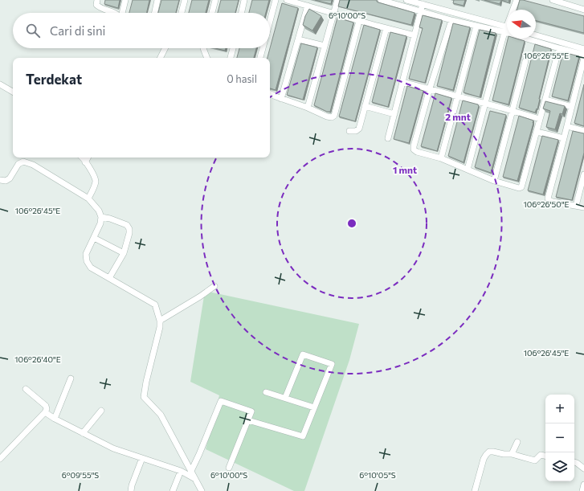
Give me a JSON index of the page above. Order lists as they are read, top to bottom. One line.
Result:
{"north":"left","page":{"search":"Cari di sini","heading":["Terdekat","0 hasil"],"map_buttons":["+","−"]},"coordinates":["6°10'00\"S","106°26'55\"E","106°26'50\"E","106°26'45\"E","106°26'40\"E","6°09'55\"S","6°10'05\"S"],"rings":["2 mnt","1 mnt"]}
